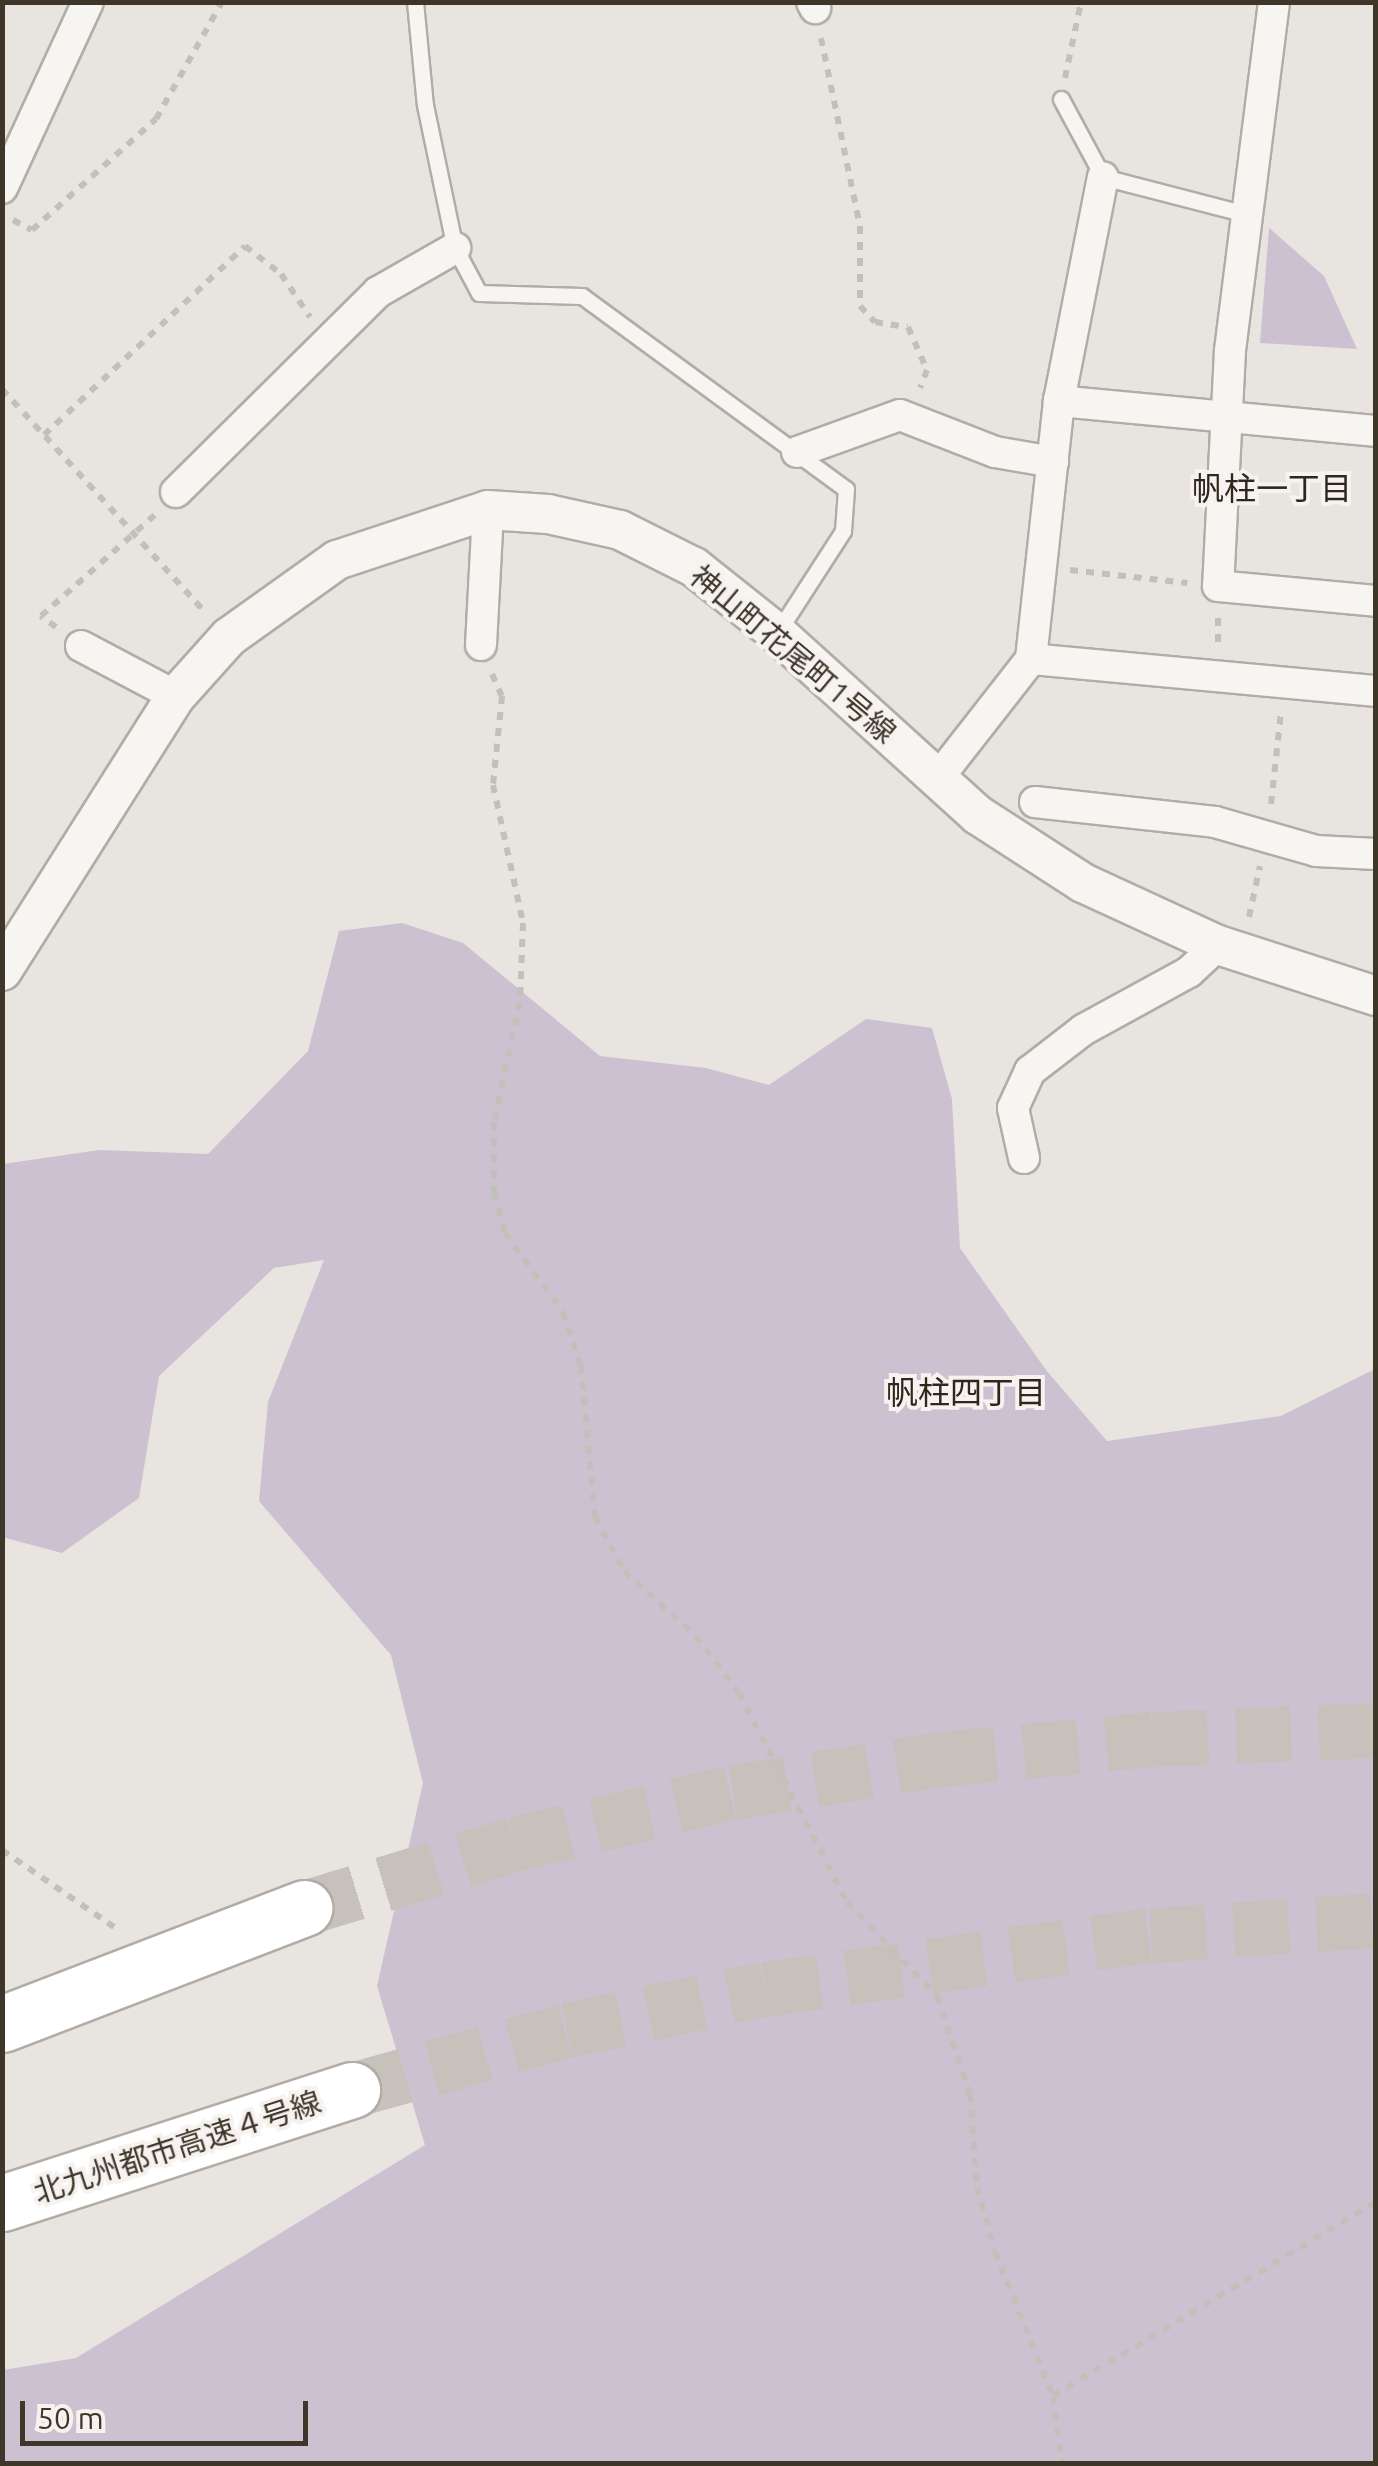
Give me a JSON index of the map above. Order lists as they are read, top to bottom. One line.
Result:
{"streets":{"highway":["北九州都市高速４号線"],"street":["神山町花尾町1号線"]},"districts":["帆柱一丁目","帆柱四丁目"],"scale_bar":"50 m"}
